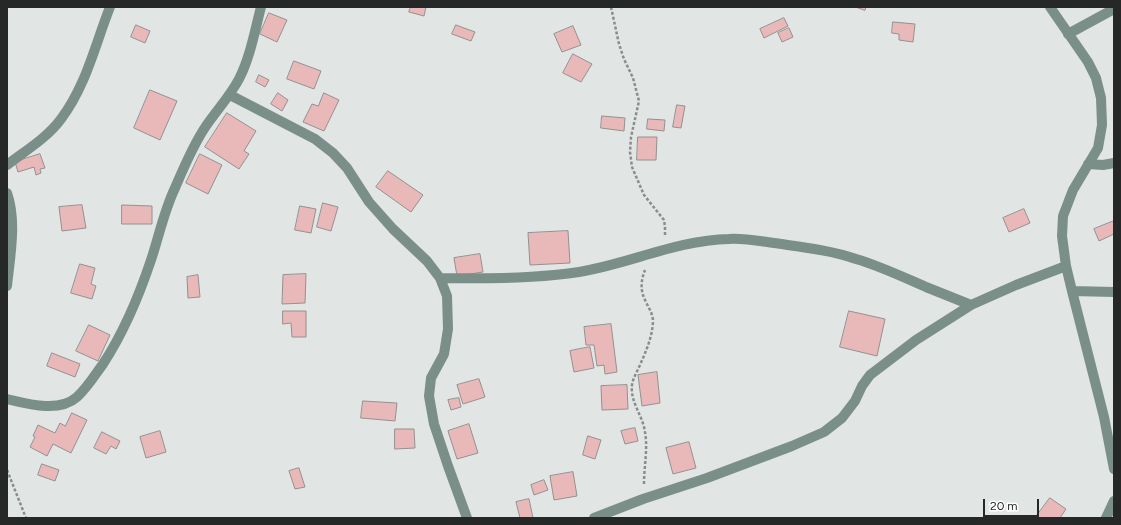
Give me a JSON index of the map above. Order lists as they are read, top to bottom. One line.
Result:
{"scale_bar":"20 m"}
